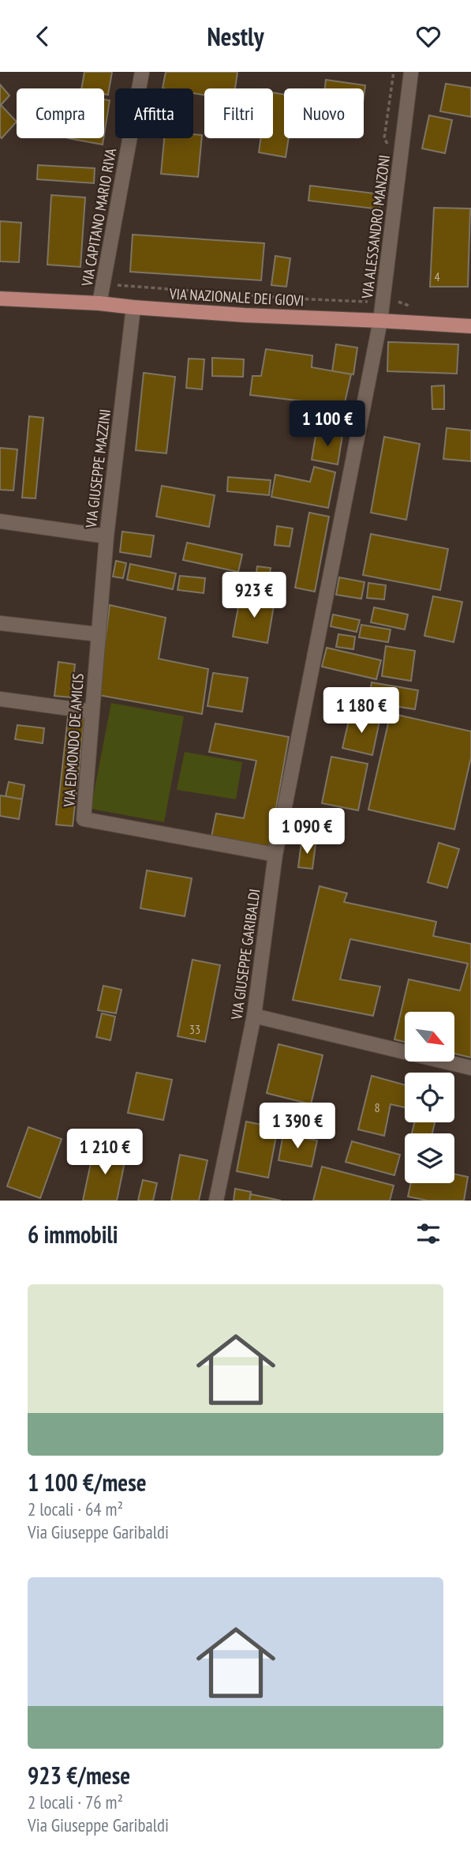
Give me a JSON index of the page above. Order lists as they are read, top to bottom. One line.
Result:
{"streets":{"main road":["VIA NAZIONALE DEI GIOVI"],"street":["VIA CAPITANO MARIO RIVA","VIA ALESSANDRO MANZONI","VIA GIUSEPPE MAZZINI","VIA EDMONDO DE AMICIS","VIA GIUSEPPE GARIBALDI"]},"crossings":[["VIA CAPITANO MARIO RIVA","VIA NAZIONALE DEI GIOVI"],["VIA ALESSANDRO MANZONI","VIA NAZIONALE DEI GIOVI"],["VIA ALESSANDRO MANZONI","VIA GIUSEPPE GARIBALDI"],["VIA NAZIONALE DEI GIOVI","VIA GIUSEPPE MAZZINI"],["VIA NAZIONALE DEI GIOVI","VIA GIUSEPPE GARIBALDI"],["VIA GIUSEPPE MAZZINI","VIA EDMONDO DE AMICIS"],["VIA EDMONDO DE AMICIS","VIA GIUSEPPE GARIBALDI"]],"house_numbers":["4","33","8"],"north":"bottom right","page":{"header":"Nestly","chip":["Compra","Affitta","Filtri","Nuovo"],"price":["1 100 €","923 €","1 180 €","1 090 €","1 390 €","1 210 €"],"heading":"6 immobili","list":[{"name":"1 100 €/mese","note":"2 locali · 64 m² · Via Giuseppe Garibaldi"},{"name":"923 €/mese","note":"2 locali · 76 m² · Via Giuseppe Garibaldi"}]}}
